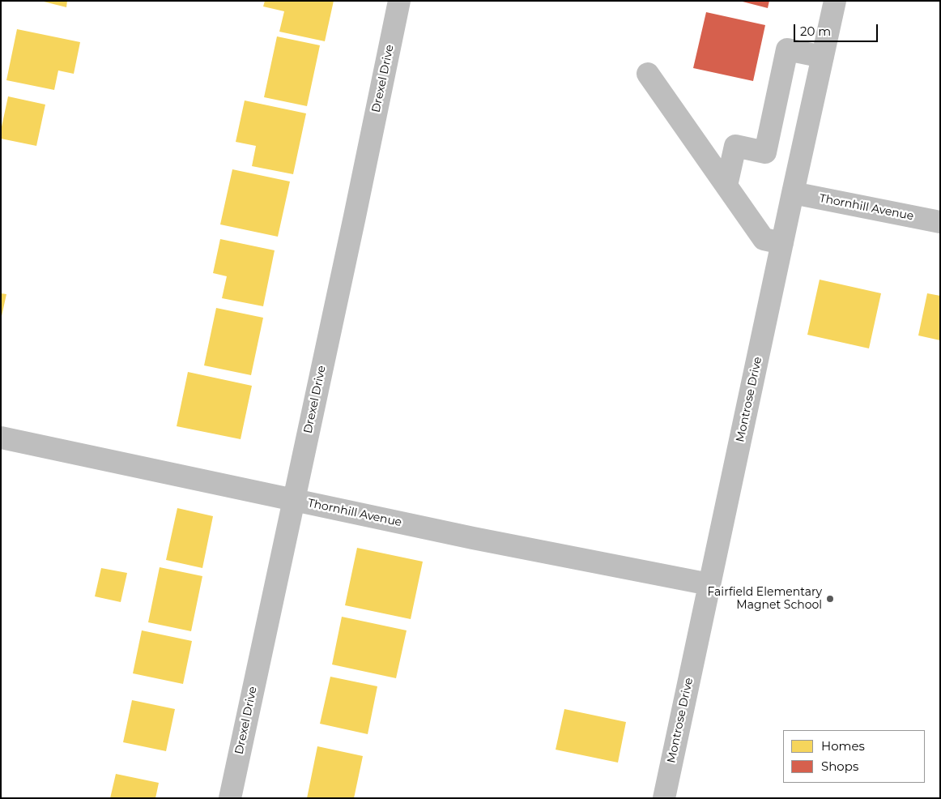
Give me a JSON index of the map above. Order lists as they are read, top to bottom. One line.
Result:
{"streets":{"street":["Drexel Drive","Thornhill Avenue","Montrose Drive"]},"crossings":[["Drexel Drive","Thornhill Avenue"],["Thornhill Avenue","Montrose Drive"]],"places":["Fairfield Elementary Magnet School"],"legend":["Homes","Shops"],"scale_bar":"20 m"}
